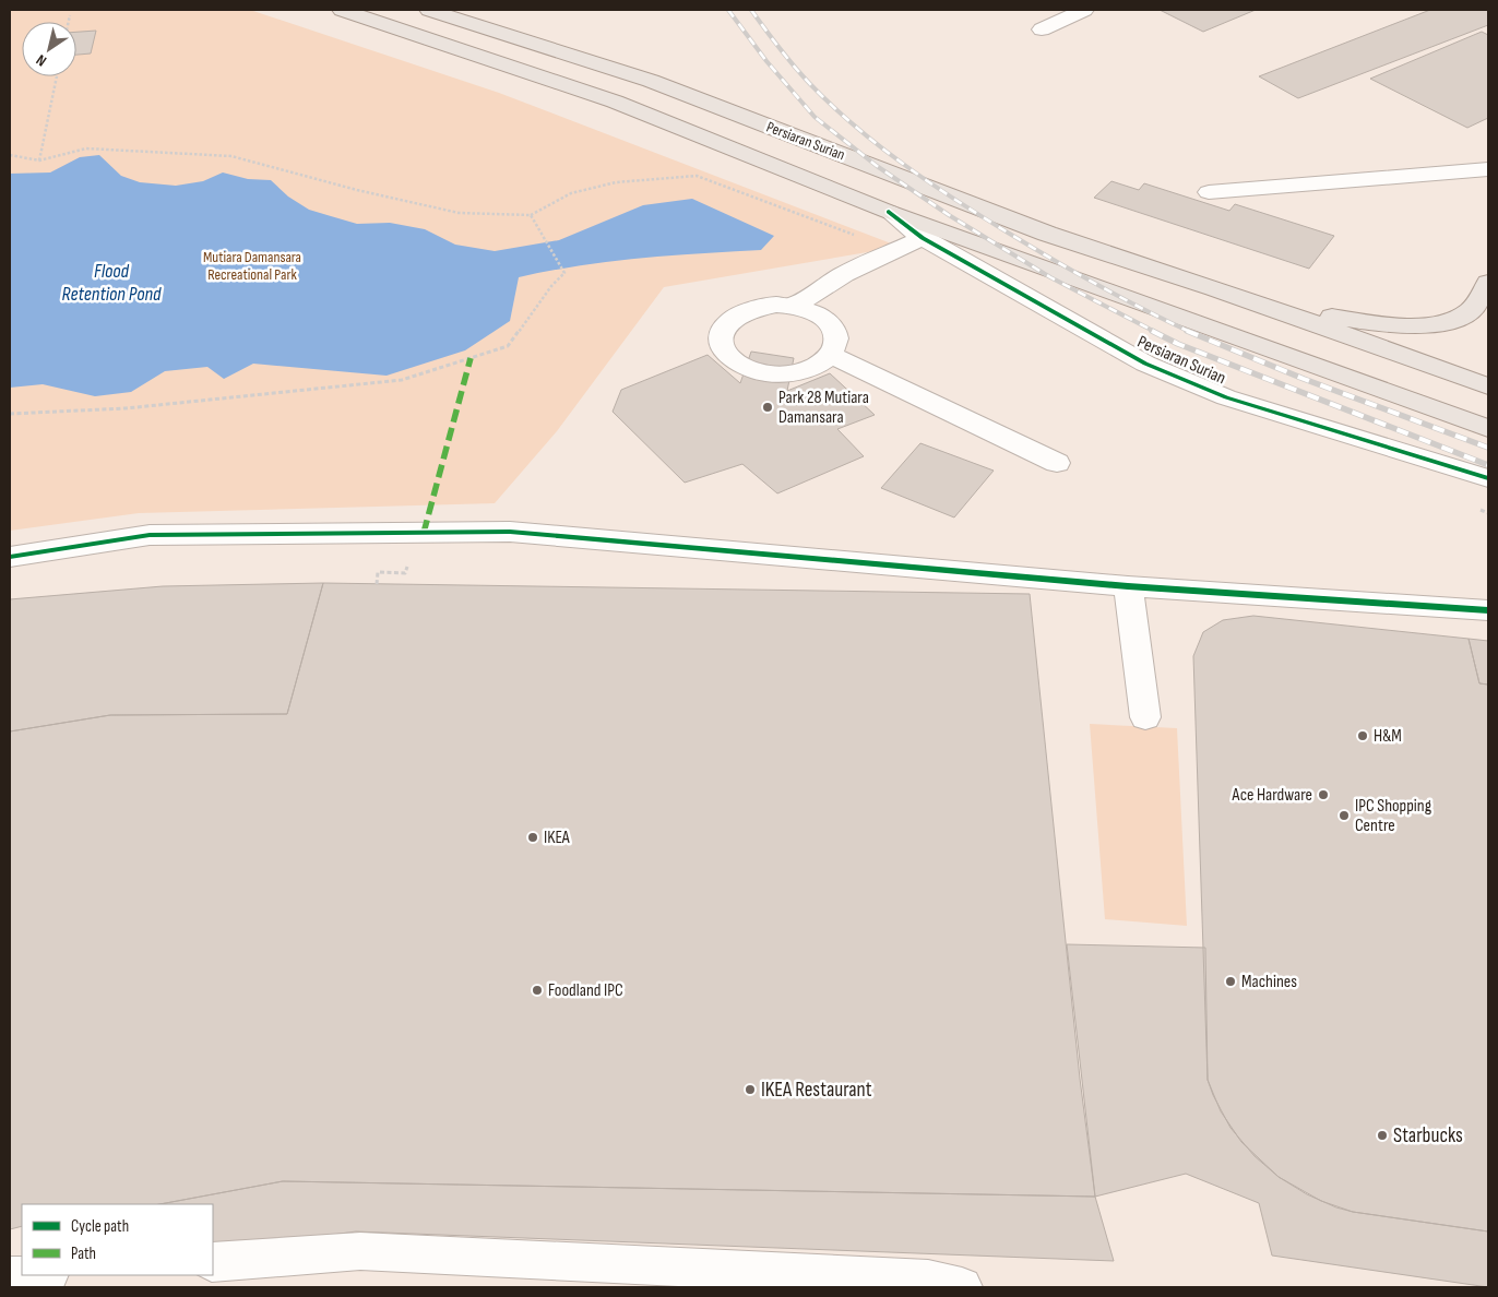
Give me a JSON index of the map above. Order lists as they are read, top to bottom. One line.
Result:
{"streets":{"main road":["Persiaran Surian"]},"water":["Flood Retention Pond"],"parks":["Mutiara Damansara Recreational Park"],"places":["Park 28 Mutiara Damansara","H&M","Ace Hardware","IPC Shopping Centre","IKEA","Machines","Foodland IPC","IKEA Restaurant","Starbucks"],"legend":["Cycle path","Path"],"north":"bottom left"}
